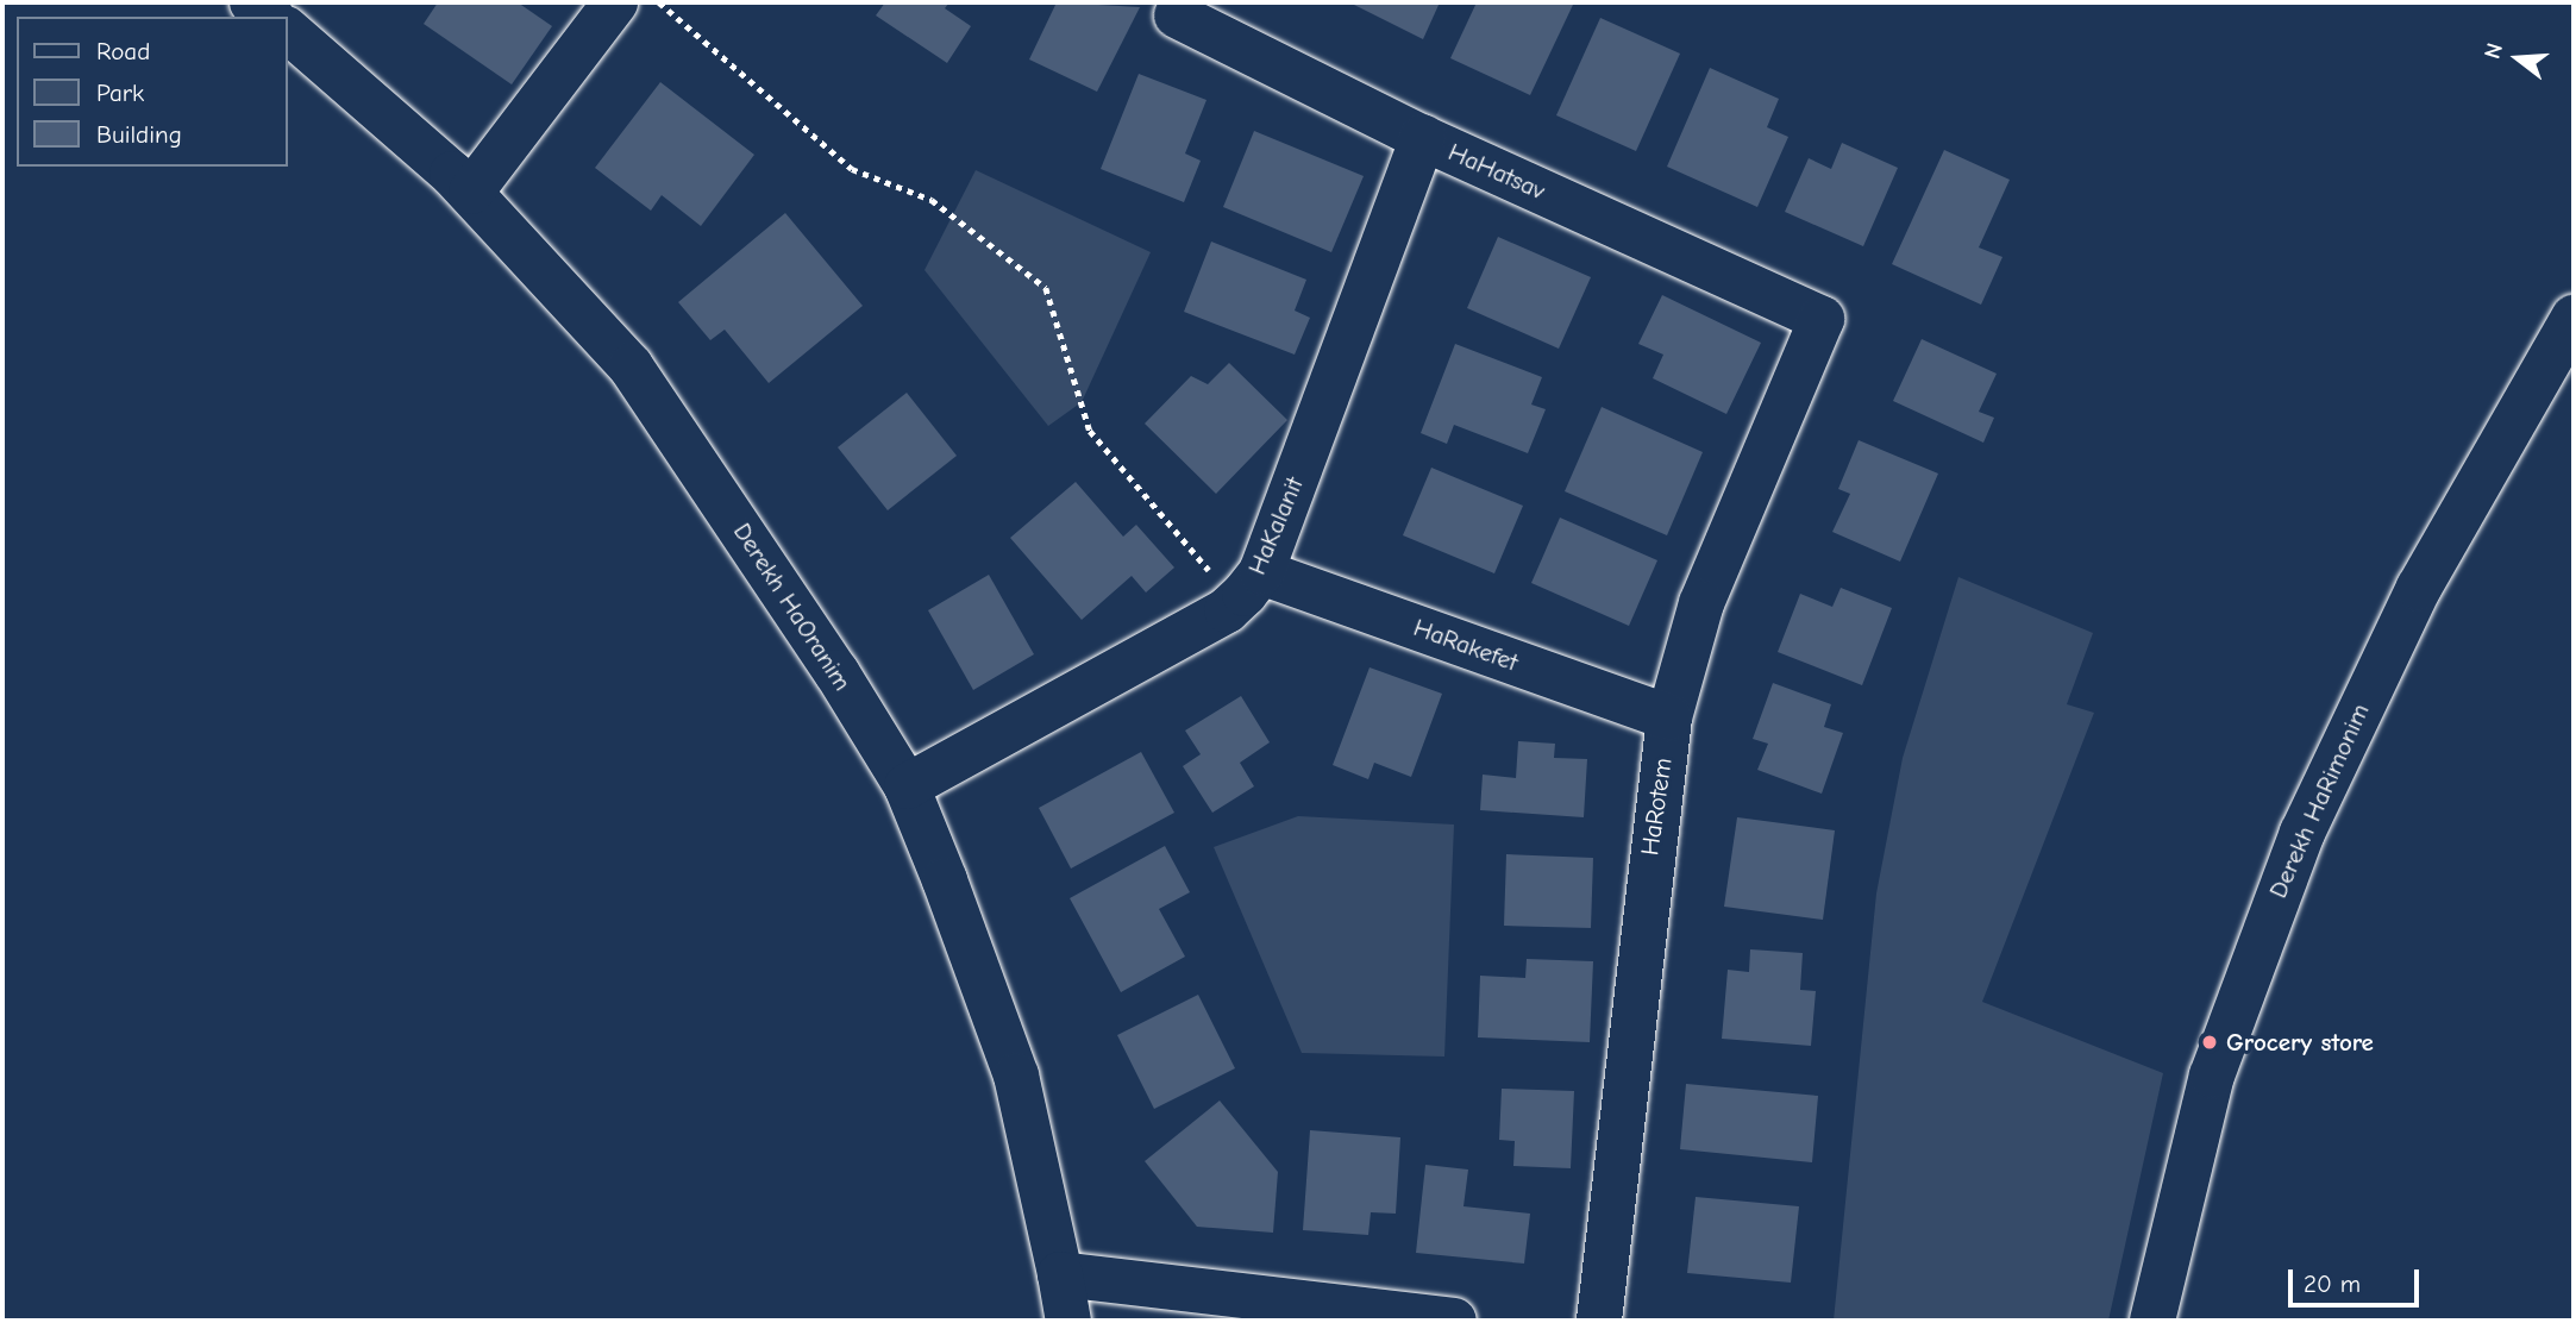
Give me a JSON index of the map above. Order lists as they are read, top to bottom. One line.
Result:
{"streets":{"street":["HaHatsav","HaKalanit","Derekh HaOranim","HaRakefet","Derekh HaRimonim","HaRotem"]},"crossings":[["HaHatsav","HaKalanit"],["HaHatsav","HaRotem"],["HaKalanit","Derekh HaOranim"],["HaKalanit","HaRakefet"],["HaRakefet","HaRotem"]],"places":["Grocery store"],"legend":["Road","Park","Building"],"scale_bar":"20 m","north":"left"}
